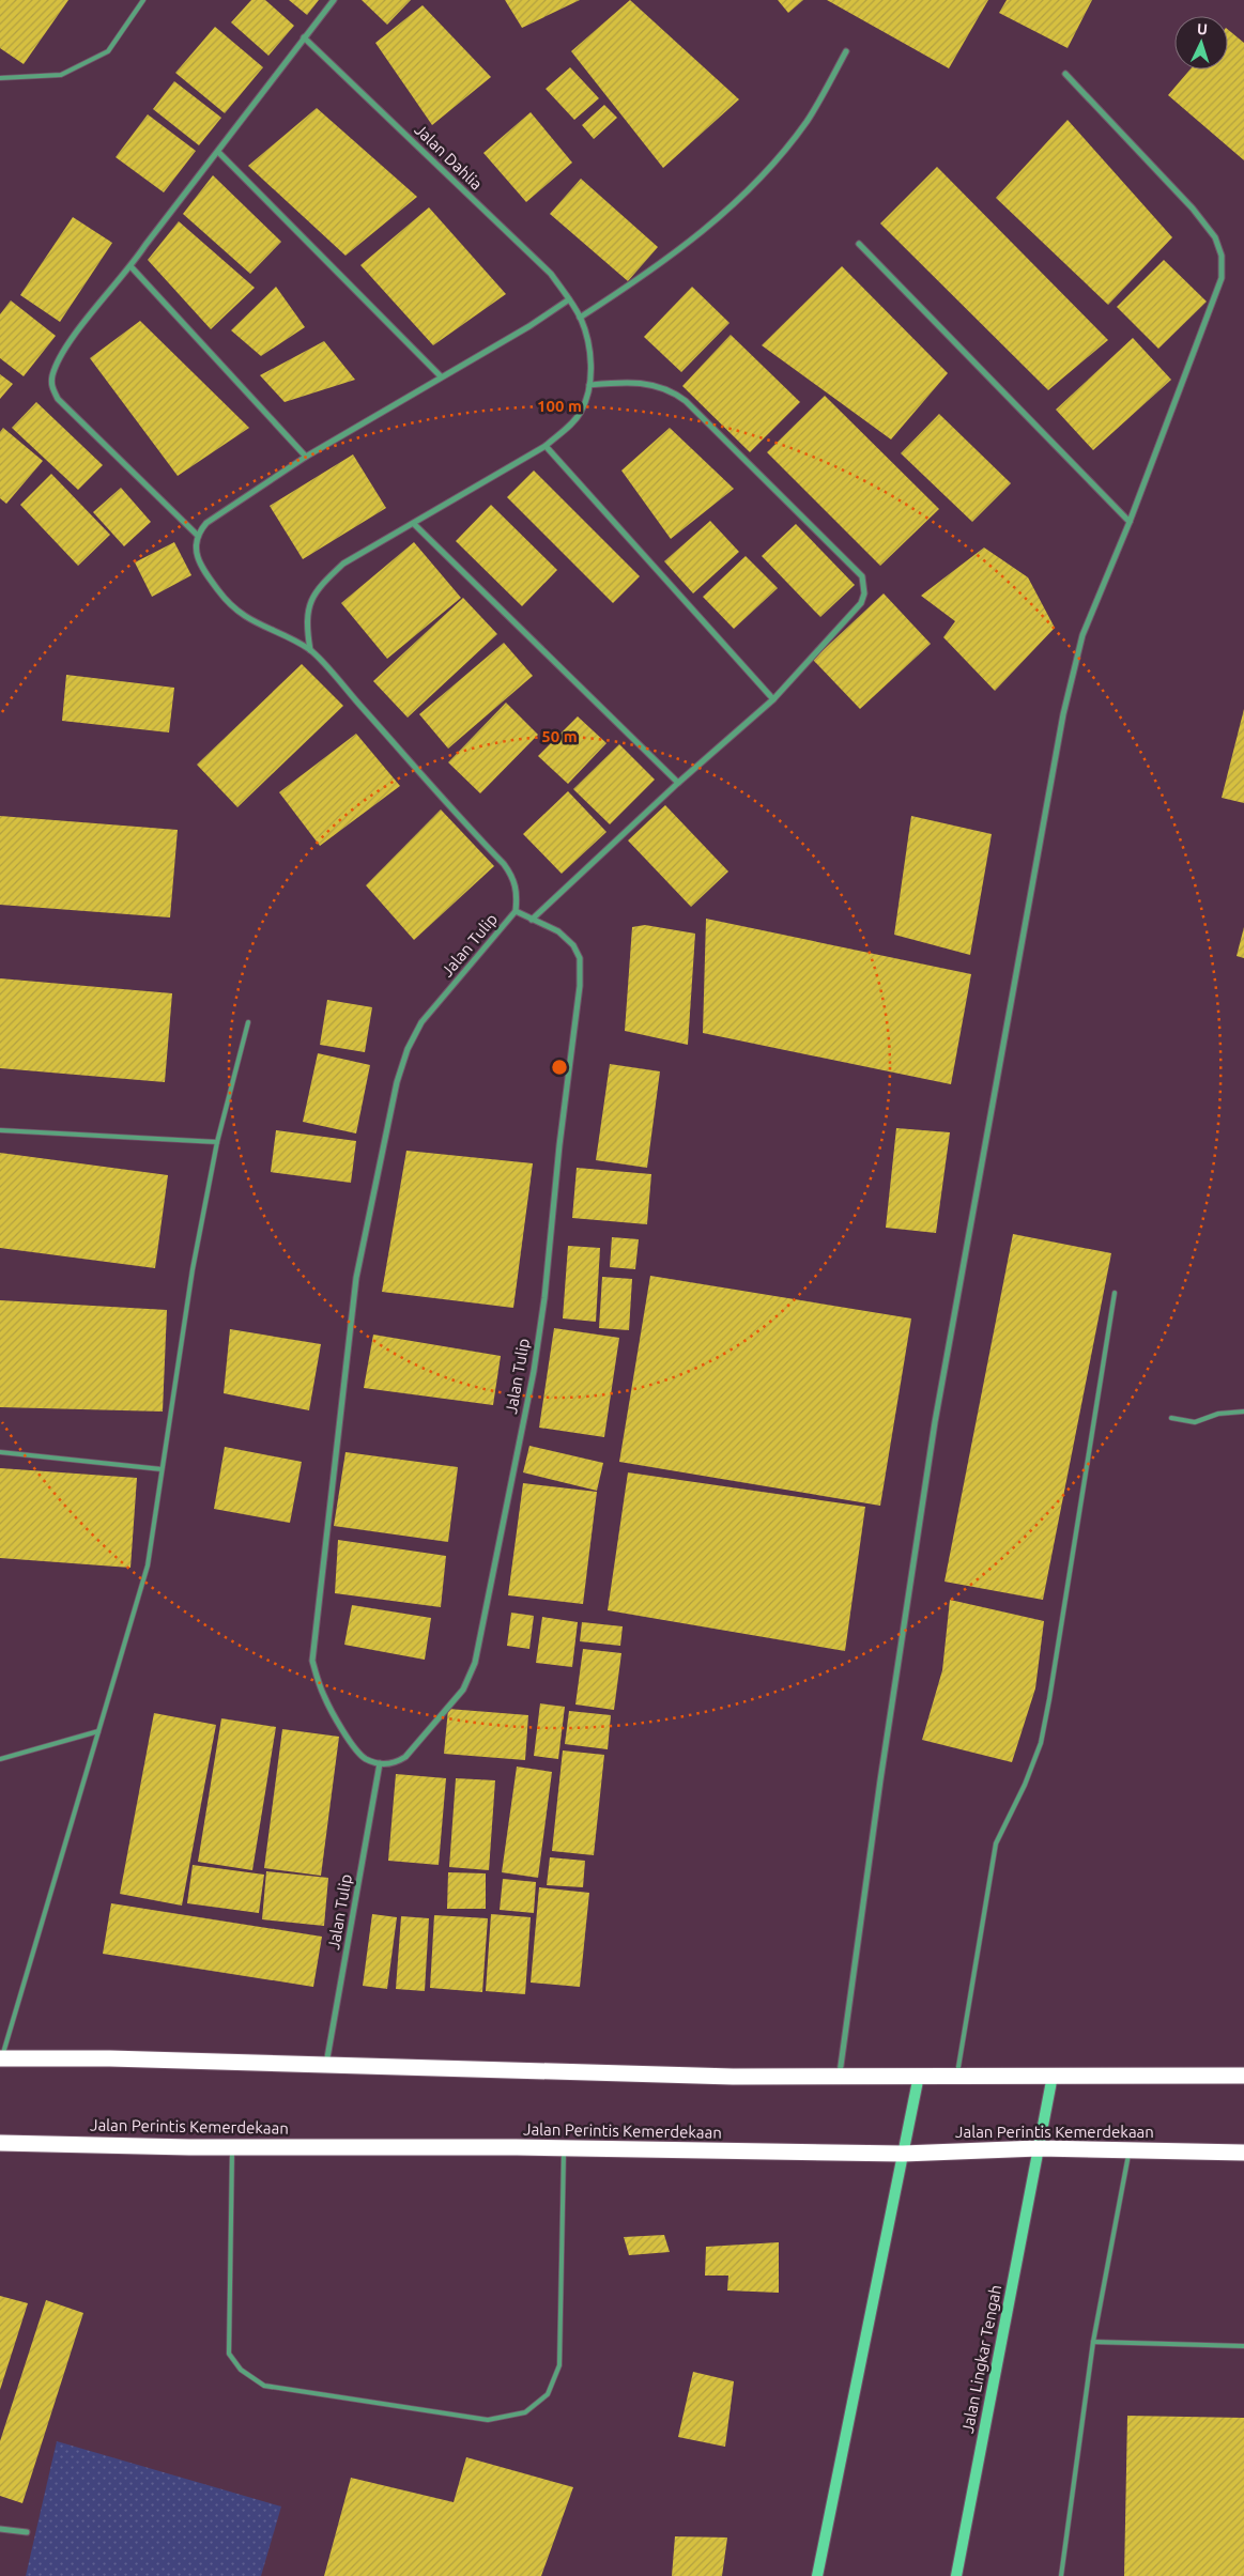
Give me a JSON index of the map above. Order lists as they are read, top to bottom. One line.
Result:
{"streets":{"highway":["Jalan Perintis Kemerdekaan"],"main road":["Jalan Lingkar Tengah"],"street":["Jalan Dahlia","Jalan Tulip"]},"crossings":[["Jalan Perintis Kemerdekaan","Jalan Lingkar Tengah"]],"north":"top","rings":["100 m","50 m"]}
